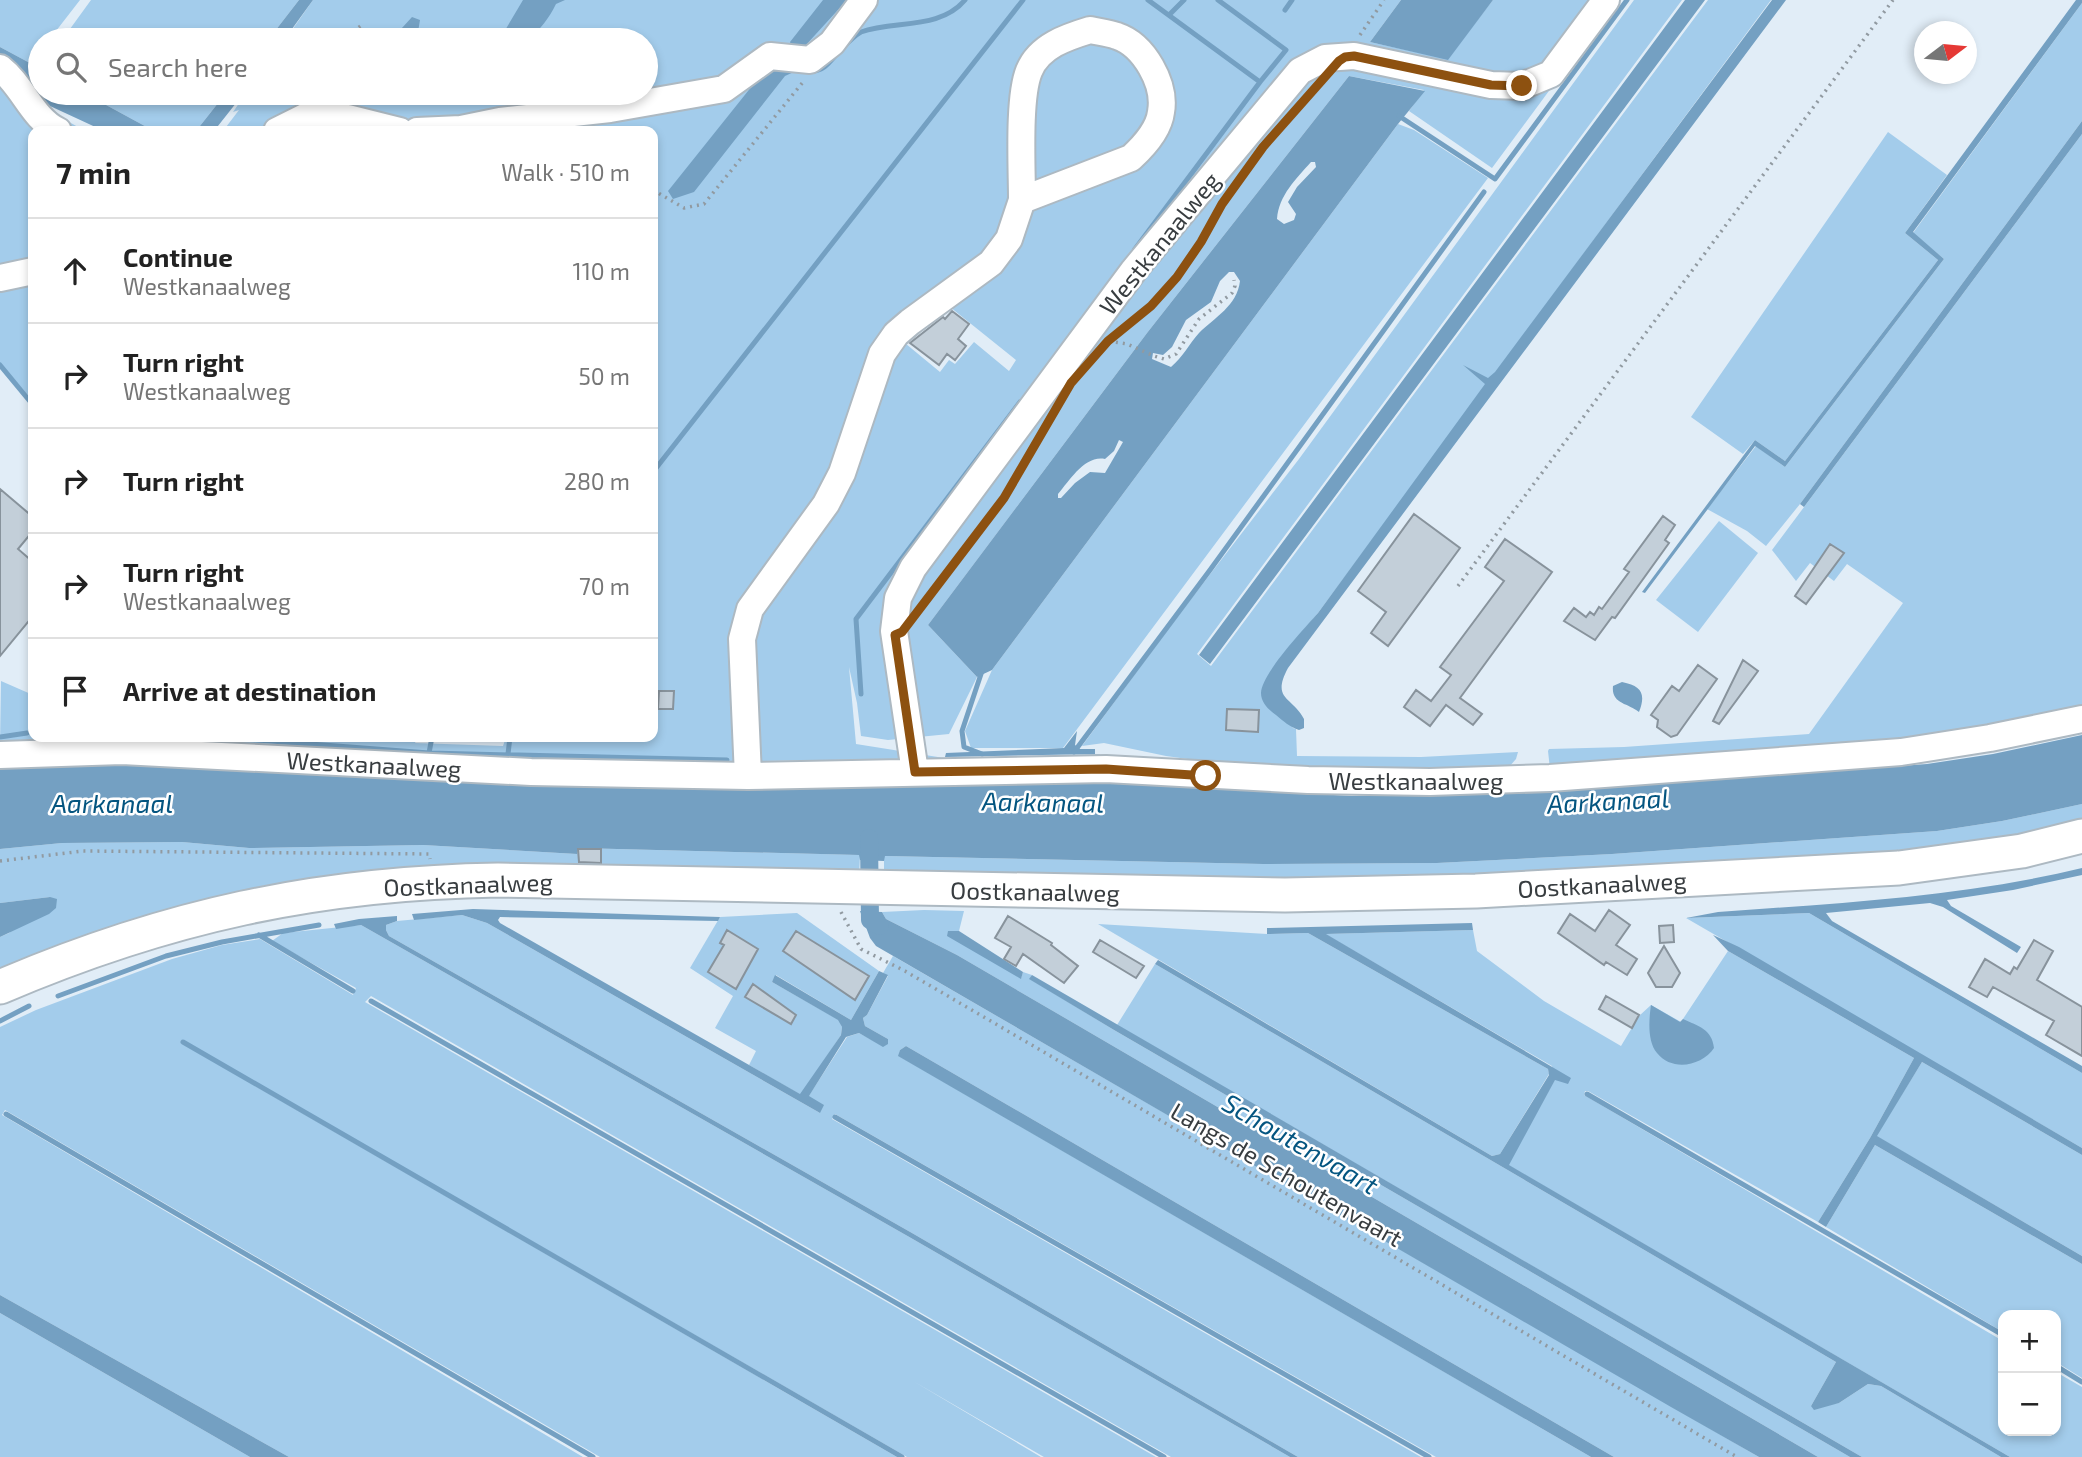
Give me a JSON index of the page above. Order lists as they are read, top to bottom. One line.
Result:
{"streets":{"main road":["Oostkanaalweg"],"street":["Westkanaalweg"],"path":["Langs de Schoutenvaart"]},"crossings":[["Oostkanaalweg","Langs de Schoutenvaart"]],"water":["Aarkanaal","Schoutenvaart"],"north":"right","page":{"search":"Search here","heading":["7 min","Walk · 510 m"],"list":[["Continue","Westkanaalweg","110 m"],["Turn right","Westkanaalweg","50 m"],["Turn right","280 m"],["Turn right","Westkanaalweg","70 m"],"Arrive at destination"],"map_buttons":["+","−"]}}
